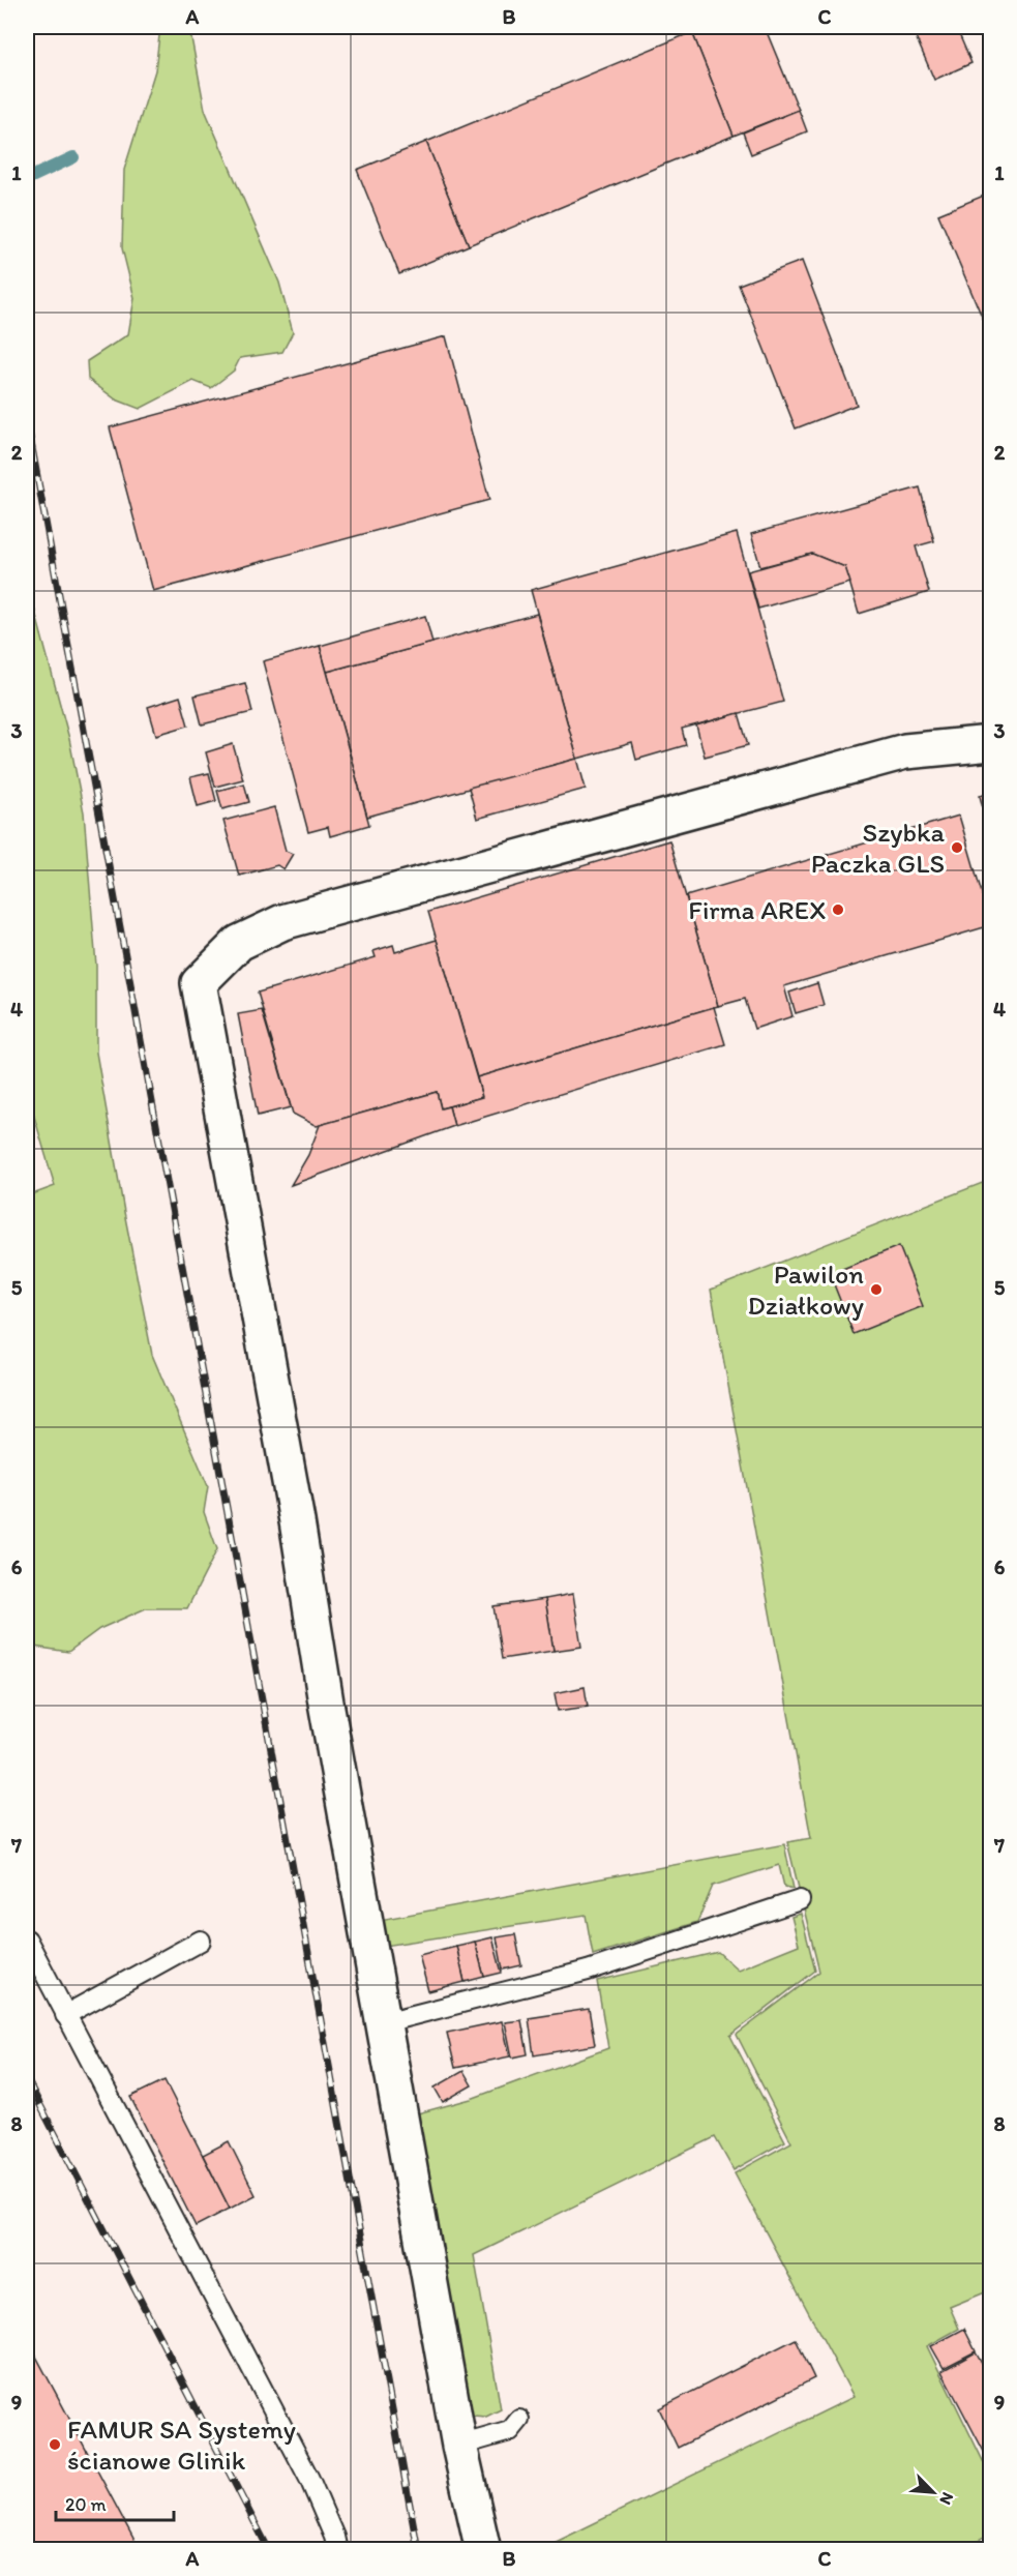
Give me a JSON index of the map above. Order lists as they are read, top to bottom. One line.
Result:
{"places":["Szybka Paczka GLS","Firma AREX","Pawilon Działkowy","FAMUR SA Systemy ścianowe Glinik"],"scale_bar":"20 m","north":"bottom right","grid":{"columns":["A","B","C"],"rows":["1","2","3","4","5","6","7","8","9"]}}
